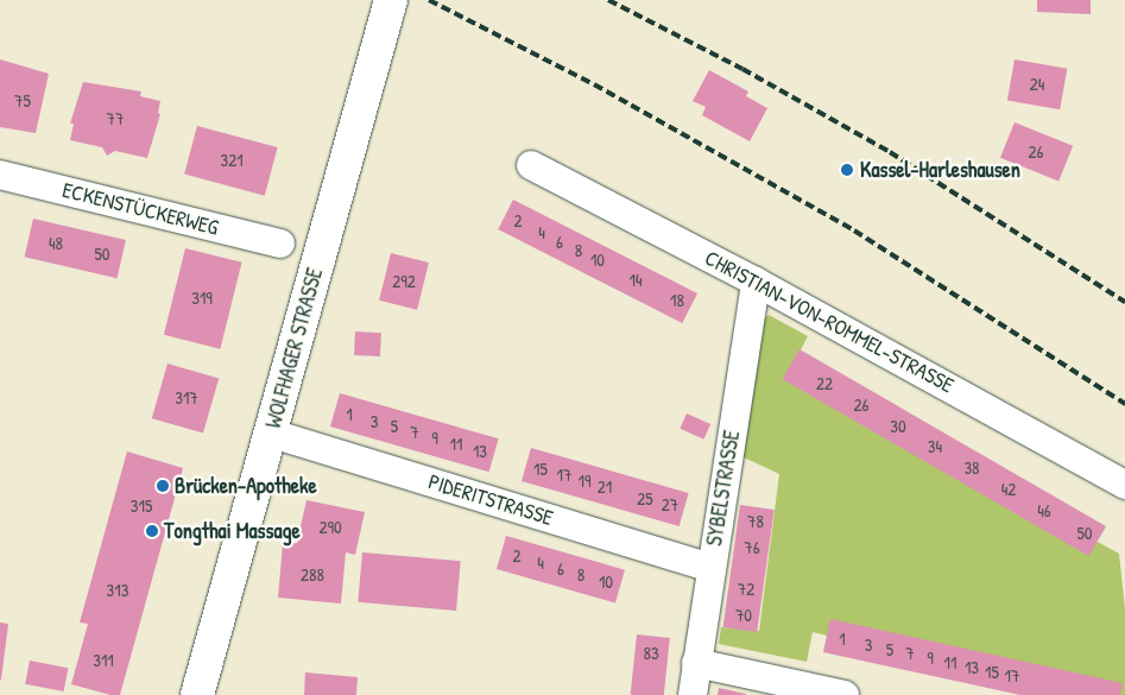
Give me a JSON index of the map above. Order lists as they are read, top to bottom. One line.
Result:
{"streets":{"main road":["WOLFHAGER STRASSE"],"street":["ECKENSTÜCKERWEG","CHRISTIAN-VON-ROMMEL-STRASSE","SYBELSTRASSE","PIDERITSTRASSE"]},"crossings":[["CHRISTIAN-VON-ROMMEL-STRASSE","SYBELSTRASSE"],["WOLFHAGER STRASSE","PIDERITSTRASSE"],["SYBELSTRASSE","PIDERITSTRASSE"]],"places":["Kassel-Harleshausen","Brücken-Apotheke","Tongthai Massage"],"house_numbers":["24","75","77","26","321","2","4","6","48","8","50","10","14","292","319","18","22","317","26","1","3","5","30","7","9","11","34","13","38","15","17","19","21","42","25","27","315","46","78","290","50","76","2","4","6","288","8","10","72","313","70","1","3","5","83","7","9","311","11","13","15","17"]}
